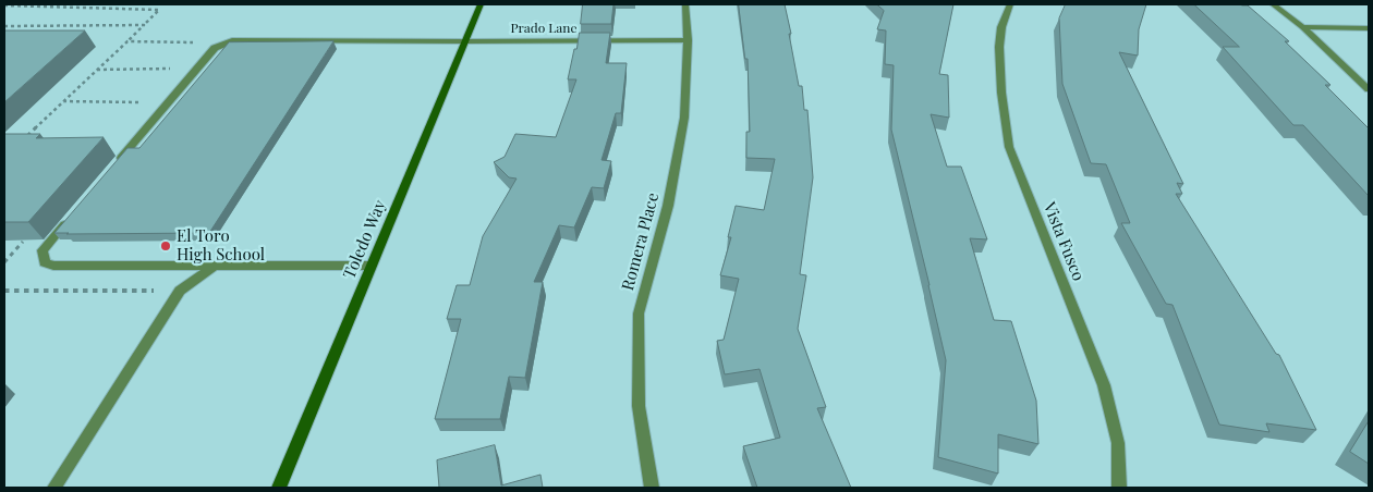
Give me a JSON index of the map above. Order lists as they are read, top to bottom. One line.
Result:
{"streets":{"main road":["Toledo Way"],"street":["Prado Lane","Romera Place","Vista Fusco"]},"crossings":[["Prado Lane","Toledo Way"],["Prado Lane","Romera Place"]],"places":["El Toro High School"]}
